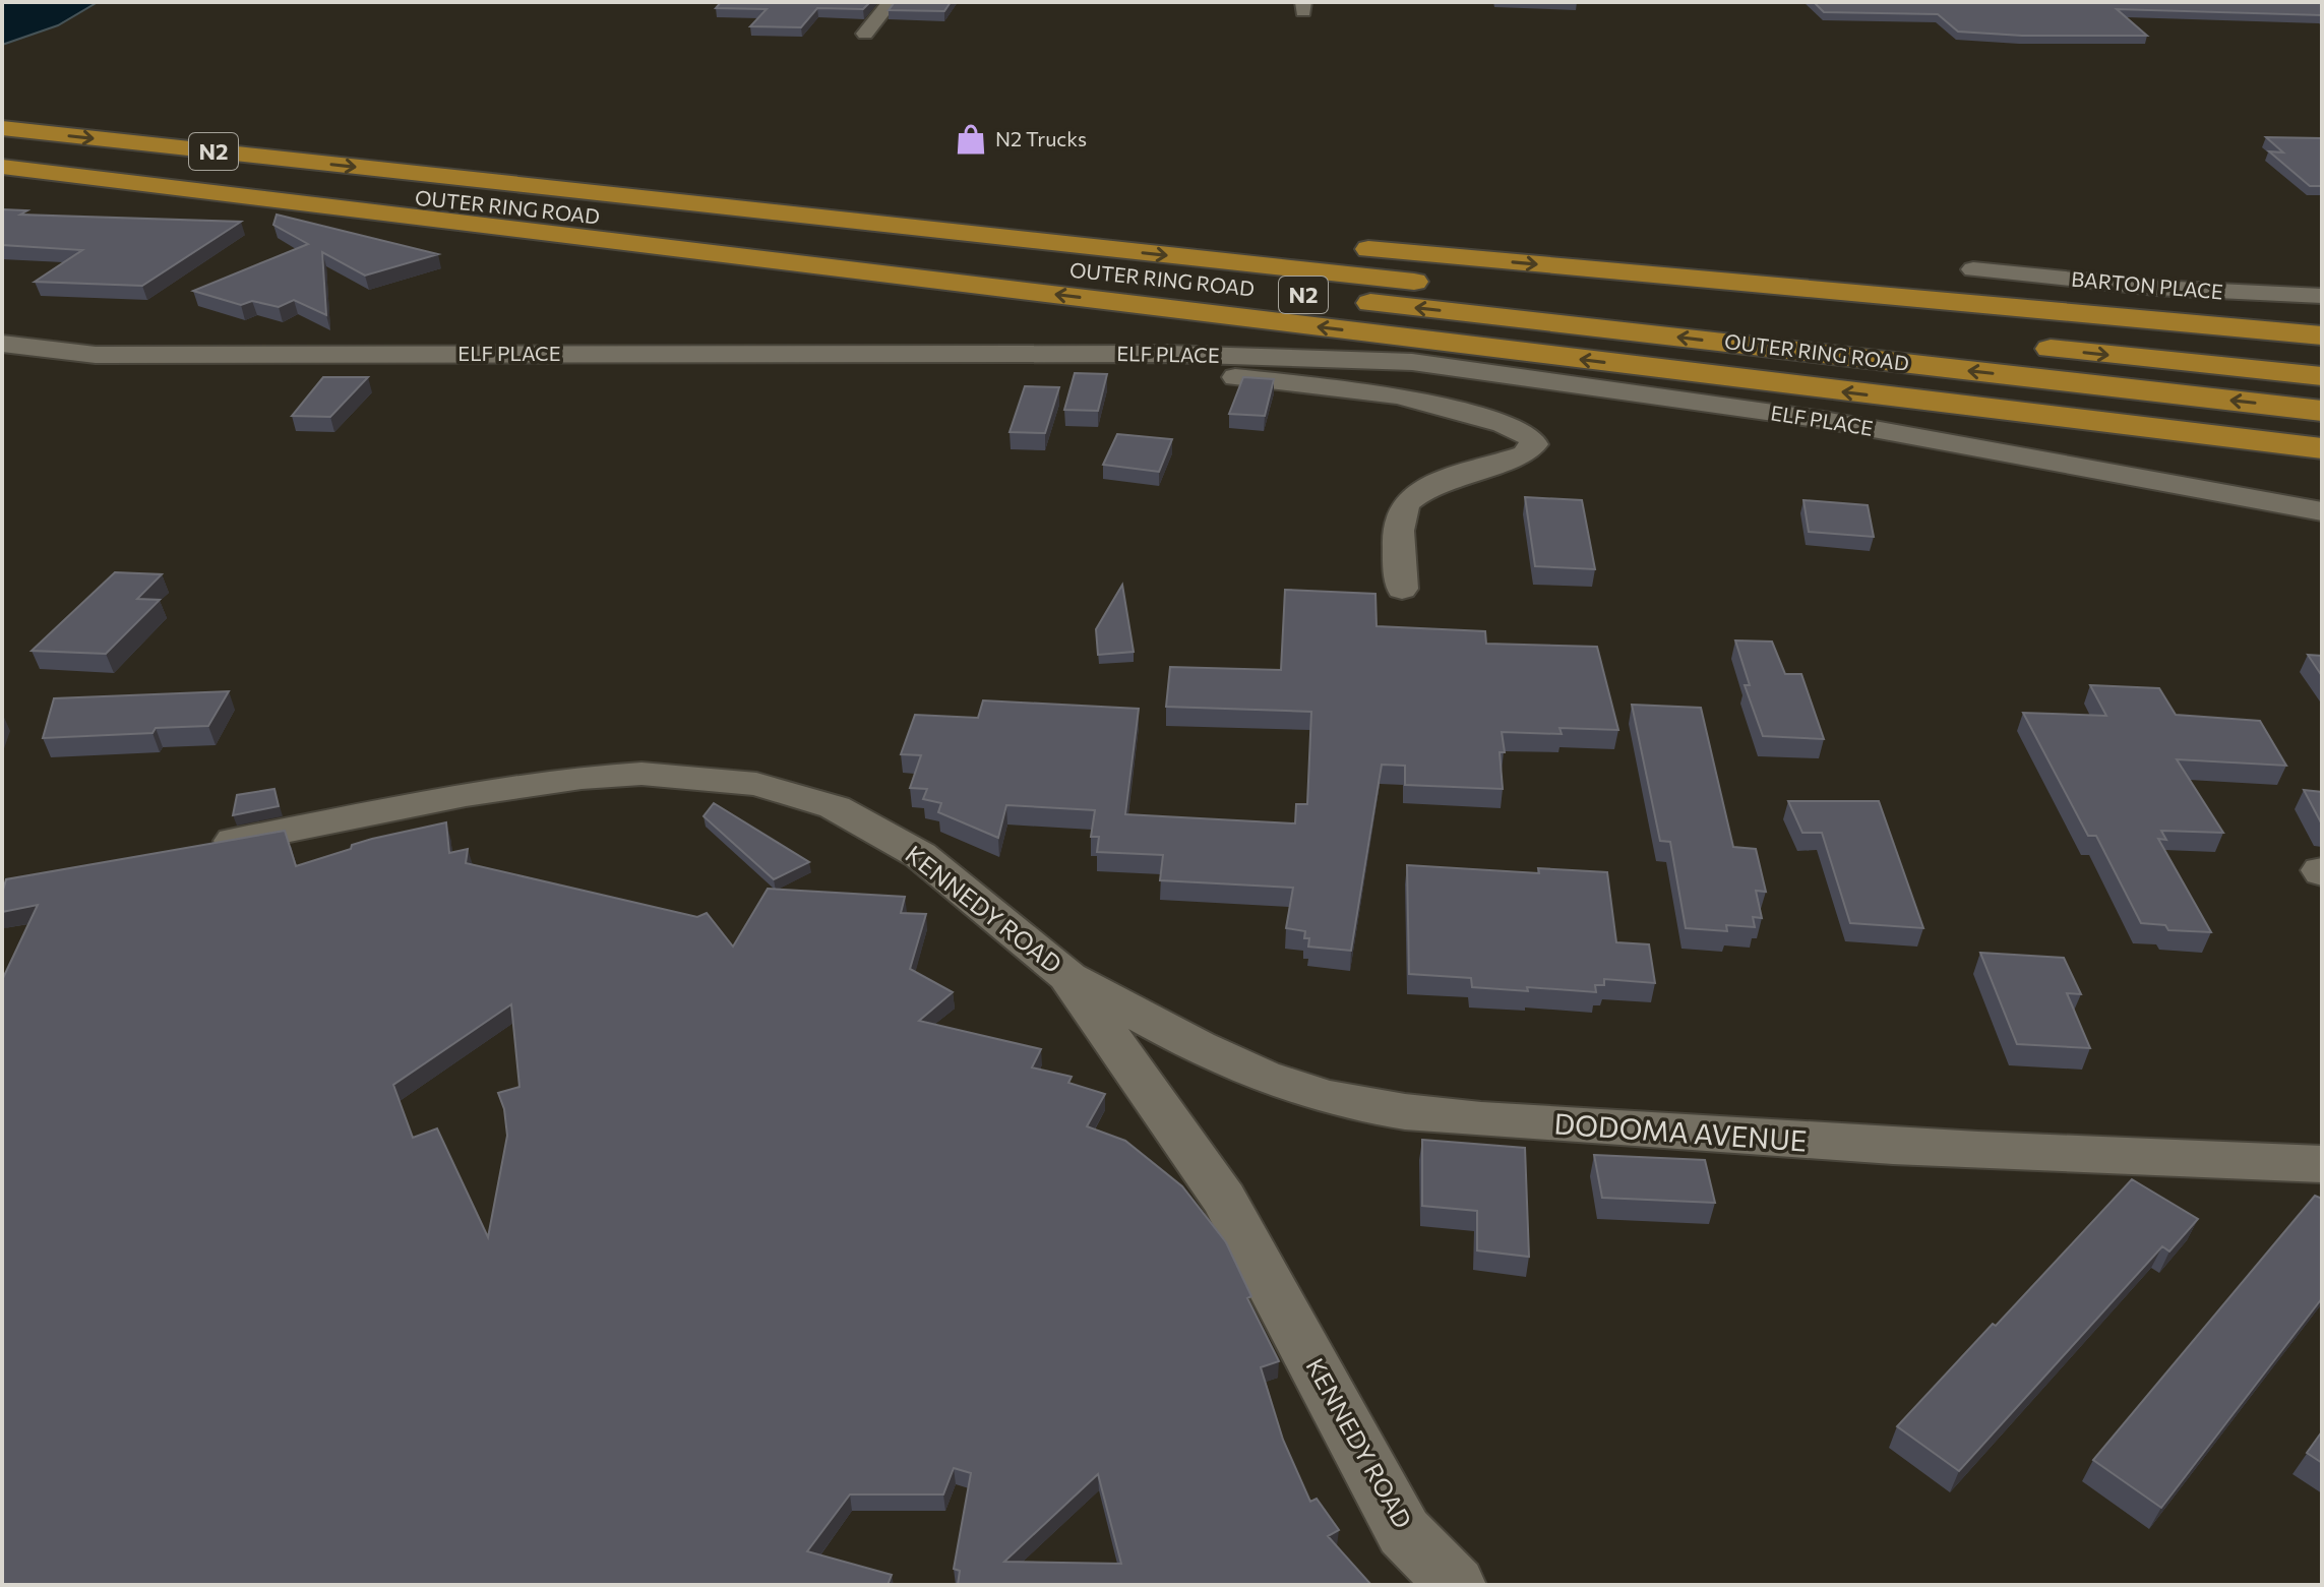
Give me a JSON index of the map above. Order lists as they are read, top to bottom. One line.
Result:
{"streets":{"highway":["N2","OUTER RING ROAD"],"street":["BARTON PLACE","ELF PLACE","KENNEDY ROAD","DODOMA AVENUE"]},"crossings":[["KENNEDY ROAD","DODOMA AVENUE"]],"places":{"shop":["N2 Trucks"]}}
